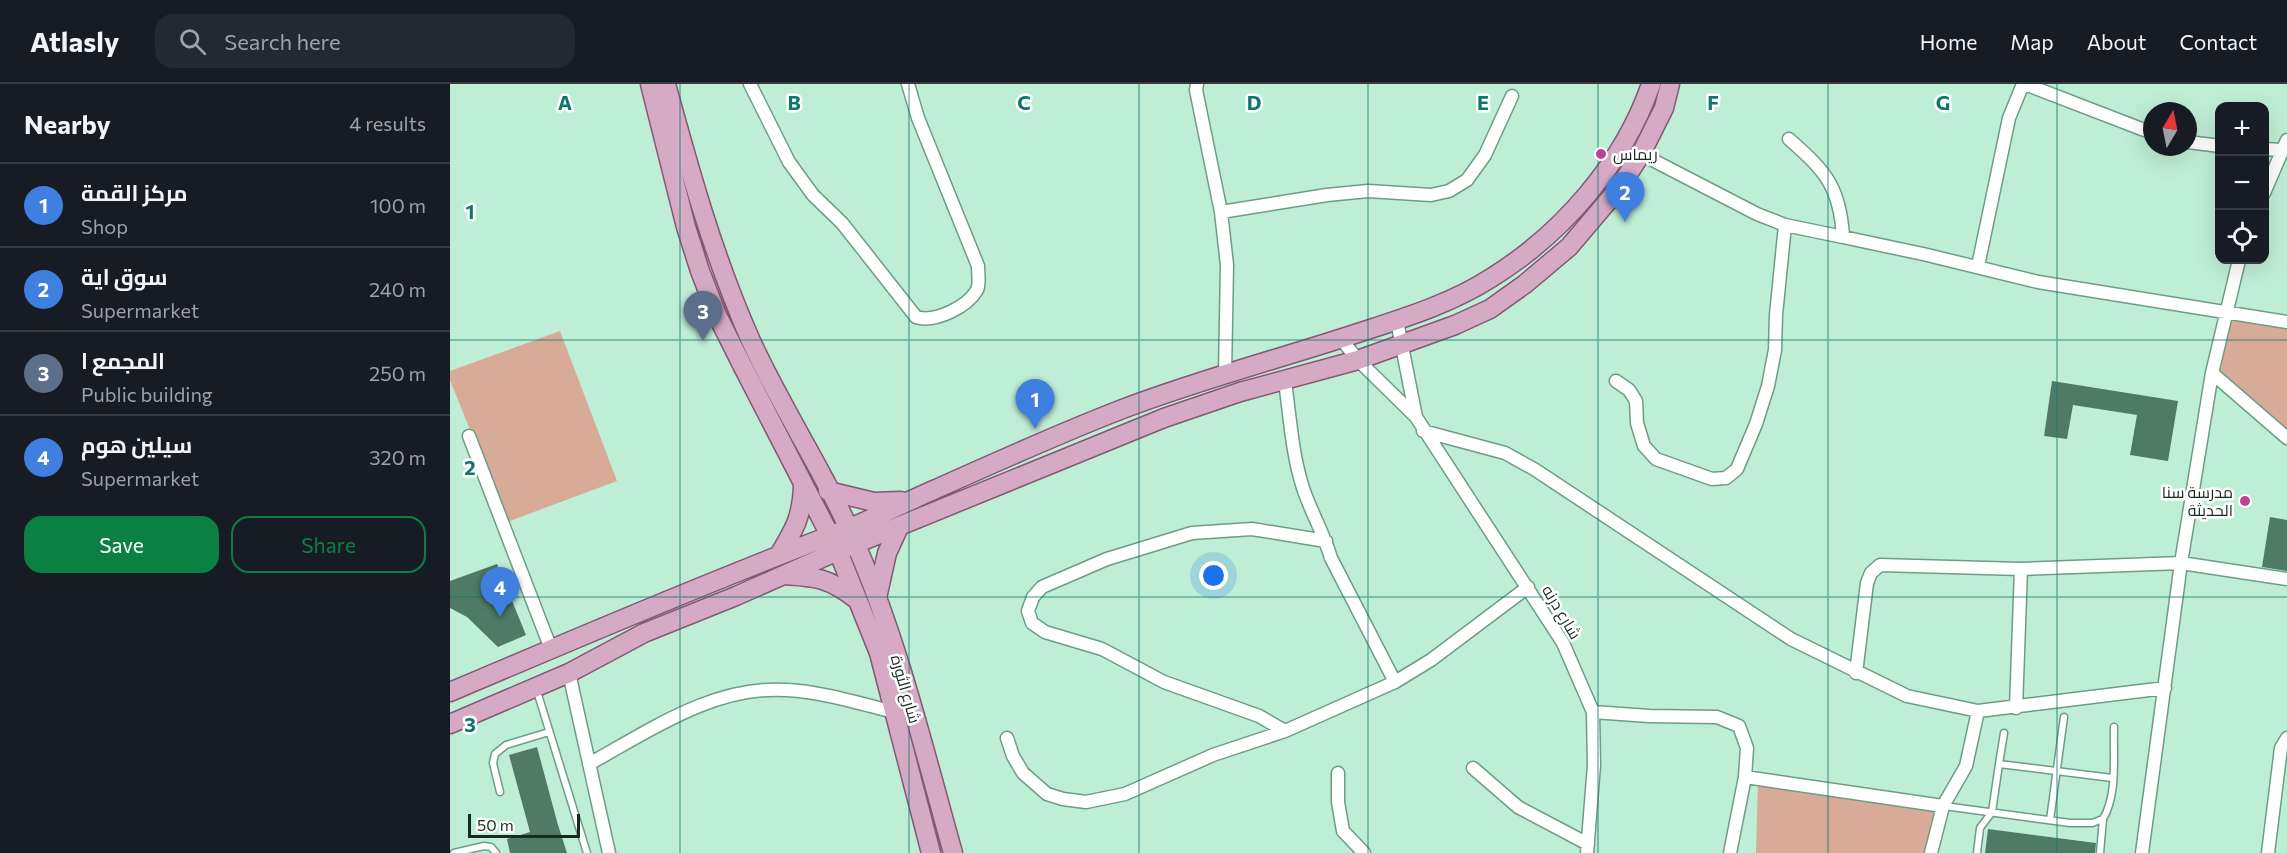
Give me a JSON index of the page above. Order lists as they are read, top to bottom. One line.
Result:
{"streets":{"main road":["شارع الثورة"],"street":["شارع درنه"]},"places":["ريماس","مدرسة سنا الحديثة"],"scale_bar":"50 m","north":"top","page":{"header":"Atlasly","search":"Search here","nav":["Home","Map","About","Contact"],"heading":["Nearby","4 results"],"map_buttons":["+","−"],"list":[{"mark":"1","name":"مركز القمة","note":"Shop","value":"100 m"},{"mark":"2","name":"سوق اية","note":"Supermarket","value":"240 m"},{"mark":"3","name":"المجمع ا","note":"Public building","value":"250 m"},{"mark":"4","name":"سيلين هوم","note":"Supermarket","value":"320 m"}],"pins":["2","3","1","4"],"buttons":["Save","Share"],"scale":"50 m"},"grid":{"columns":["A","B","C","D","E","F","G"],"rows":["1","2","3"]}}
